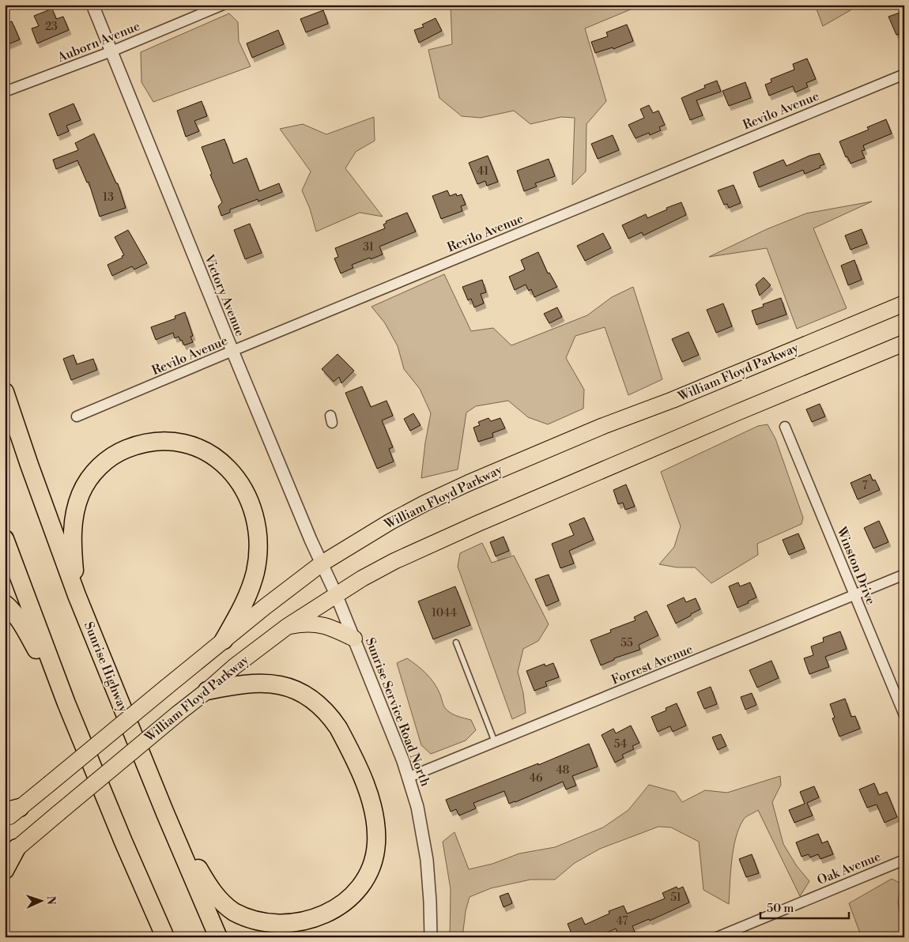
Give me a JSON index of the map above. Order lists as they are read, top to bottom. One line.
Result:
{"streets":{"highway":["William Floyd Parkway","Sunrise Highway"],"street":["Auborn Avenue","Revilo Avenue","Victory Avenue","Winston Drive","Forrest Avenue","Sunrise Service Road North","Oak Avenue"]},"crossings":[["Auborn Avenue","Victory Avenue"],["Revilo Avenue","Victory Avenue"],["Victory Avenue","William Floyd Parkway"],["Victory Avenue","Sunrise Service Road North"],["William Floyd Parkway","Sunrise Service Road North"],["Winston Drive","Forrest Avenue"],["Forrest Avenue","Sunrise Service Road North"]],"house_numbers":["23","41","13","31","7","1044","55","54","48","46","51","47"],"scale_bar":"50 m","north":"right"}
